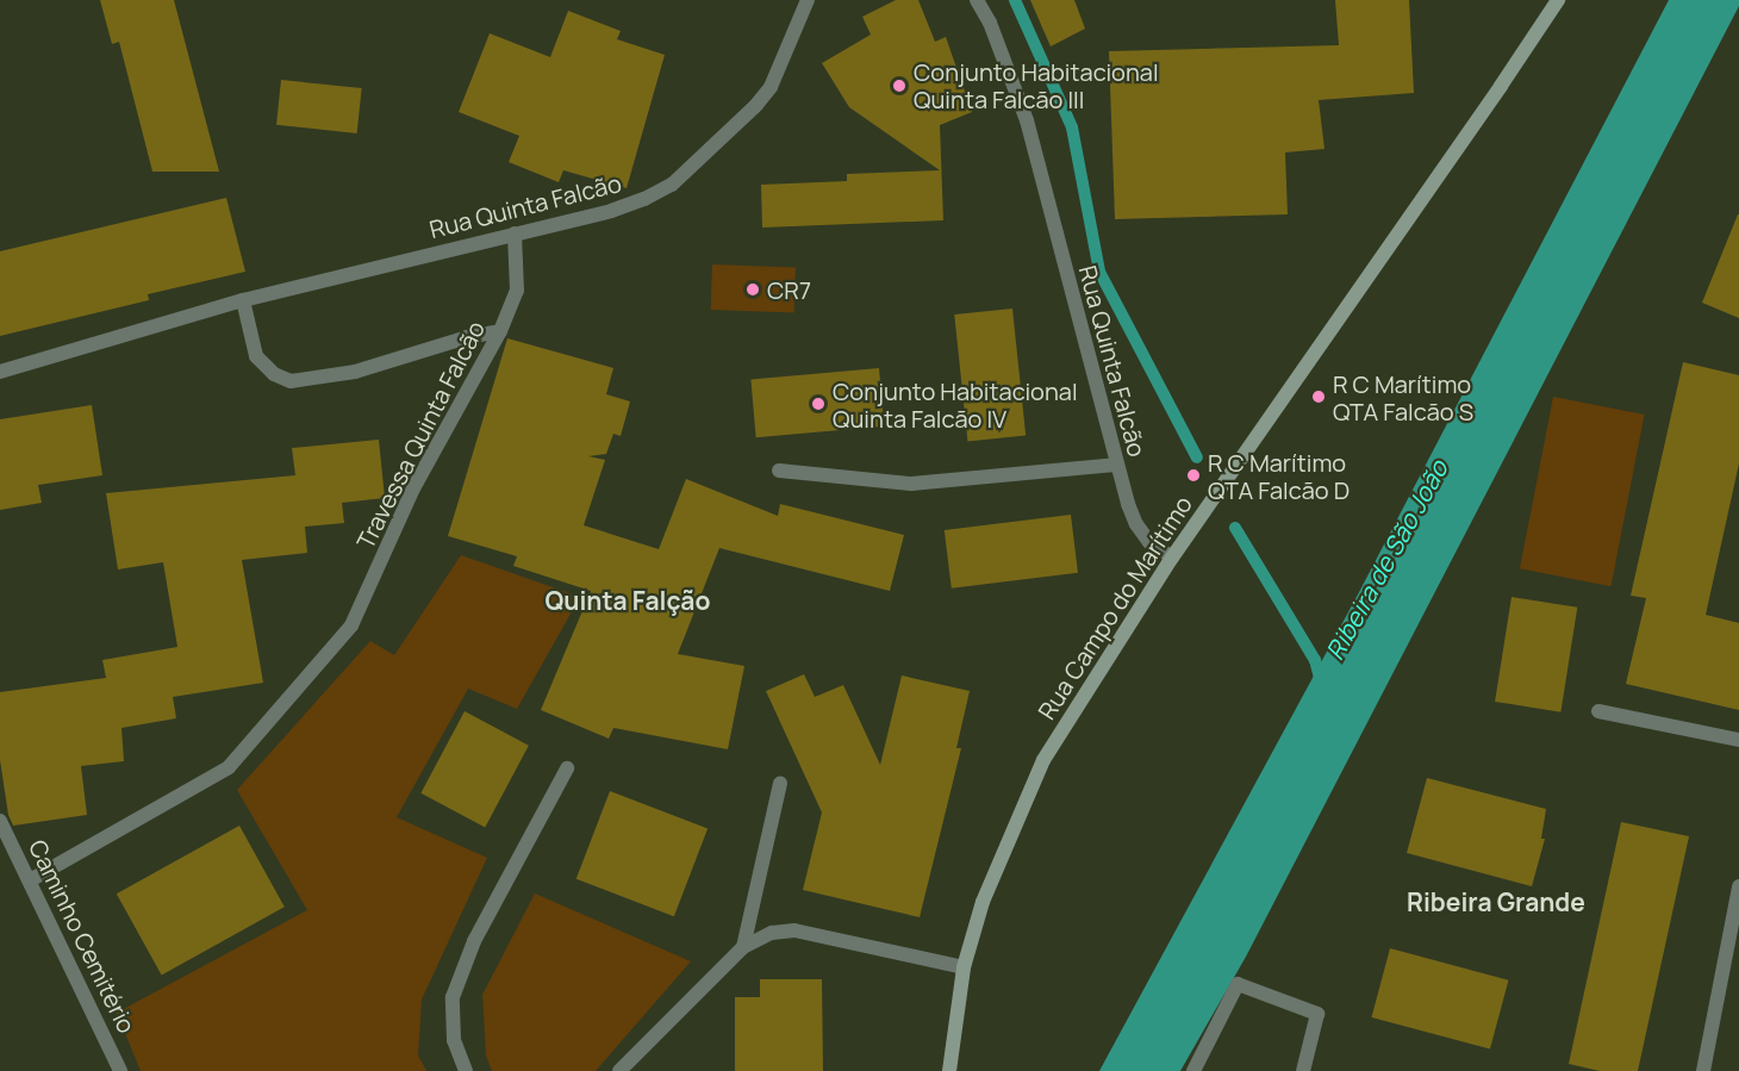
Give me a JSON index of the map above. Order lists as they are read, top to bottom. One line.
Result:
{"streets":{"main road":["Rua Campo do Marítimo"],"street":["Rua Quinta Falcão","Travessa Quinta Falcão","Caminho Cemitério"]},"crossings":[["Rua Quinta Falcão","Travessa Quinta Falcão"],["Rua Quinta Falcão","Rua Campo do Marítimo"],["Travessa Quinta Falcão","Caminho Cemitério"]],"districts":["Quinta Falção","Ribeira Grande"],"water":["Ribeira de São João"],"places":["Conjunto Habitacional Quinta Falcão III","CR7","R C Marítimo QTA Falcão S","Conjunto Habitacional Quinta Falcão IV","R C Marítimo QTA Falcão D"]}
